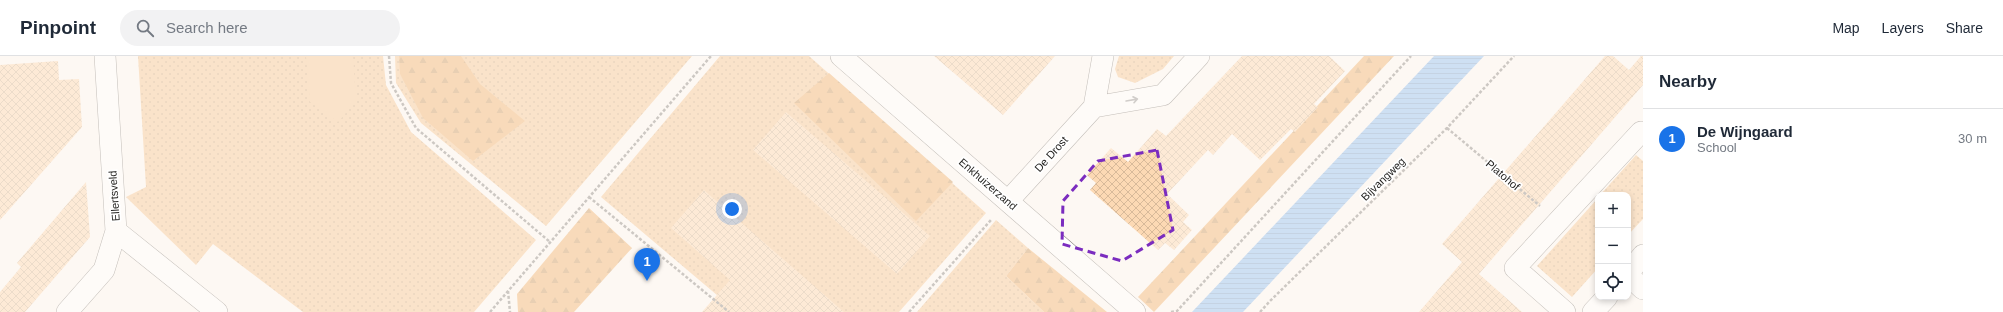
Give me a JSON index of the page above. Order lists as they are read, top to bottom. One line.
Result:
{"streets":{"street":["De Drost","Enkhuizerzand","Ellertsveld"],"path":["Platohof","Bijvangweg"]},"crossings":[["De Drost","Enkhuizerzand"],["Platohof","Bijvangweg"]],"page":{"header":"Pinpoint","search":"Search here","nav":["Map","Layers","Share"],"heading":"Nearby","list":[{"mark":"1","name":"De Wijngaard","note":"School","value":"30 m"}],"map_buttons":["+","−"],"pins":"1"}}
